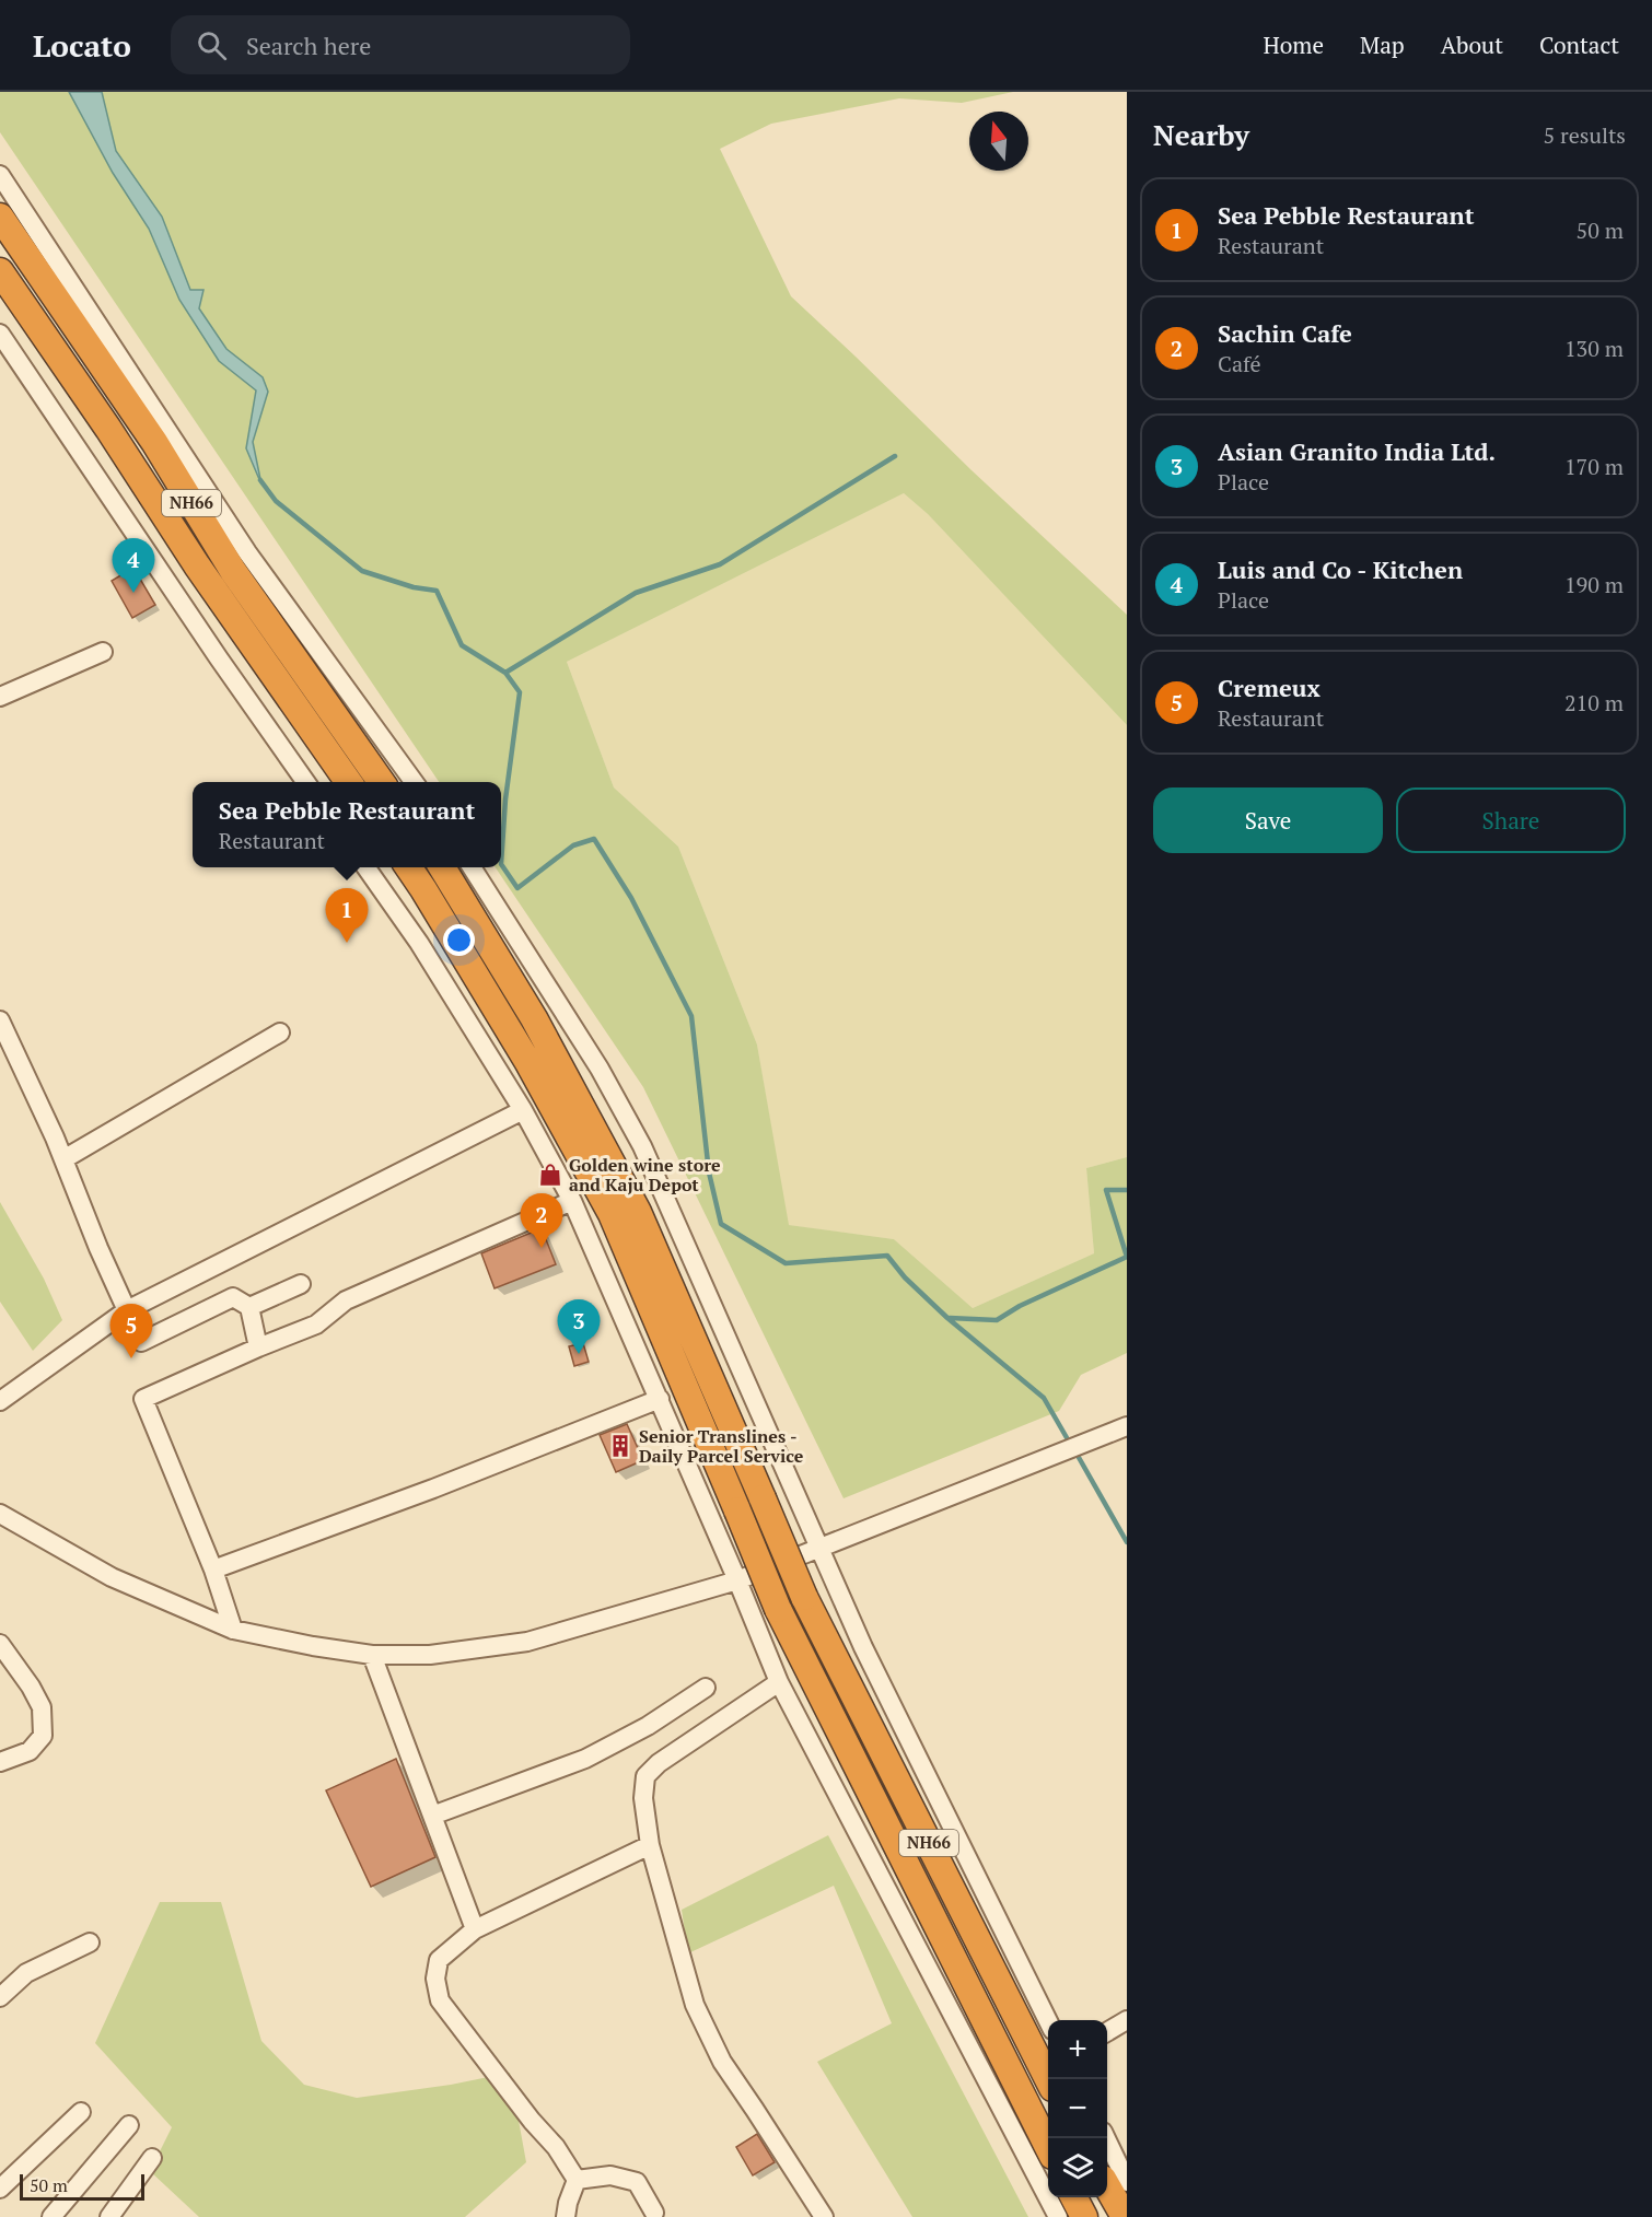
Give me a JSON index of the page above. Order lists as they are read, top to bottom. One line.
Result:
{"streets":{"highway":["NH66"]},"places":{"shop":["Golden wine store and Kaju Depot"],"building":["Senior Translines - Daily Parcel Service"]},"scale_bar":"50 m","north":"top","page":{"header":"Locato","search":"Search here","nav":["Home","Map","About","Contact"],"heading":["Nearby","5 results"],"list":[{"mark":"1","name":"Sea Pebble Restaurant","note":"Restaurant","value":"50 m"},{"mark":"2","name":"Sachin Cafe","note":"Café","value":"130 m"},{"mark":"3","name":"Asian Granito India Ltd.","note":"Place","value":"170 m"},{"mark":"4","name":"Luis and Co - Kitchen","note":"Place","value":"190 m"},{"mark":"5","name":"Cremeux","note":"Restaurant","value":"210 m"}],"pins":["4","1","2","3","5"],"buttons":["Save","Share"],"popup":["Sea Pebble Restaurant","Restaurant"],"map_buttons":["+","−"],"scale":"50 m"}}
